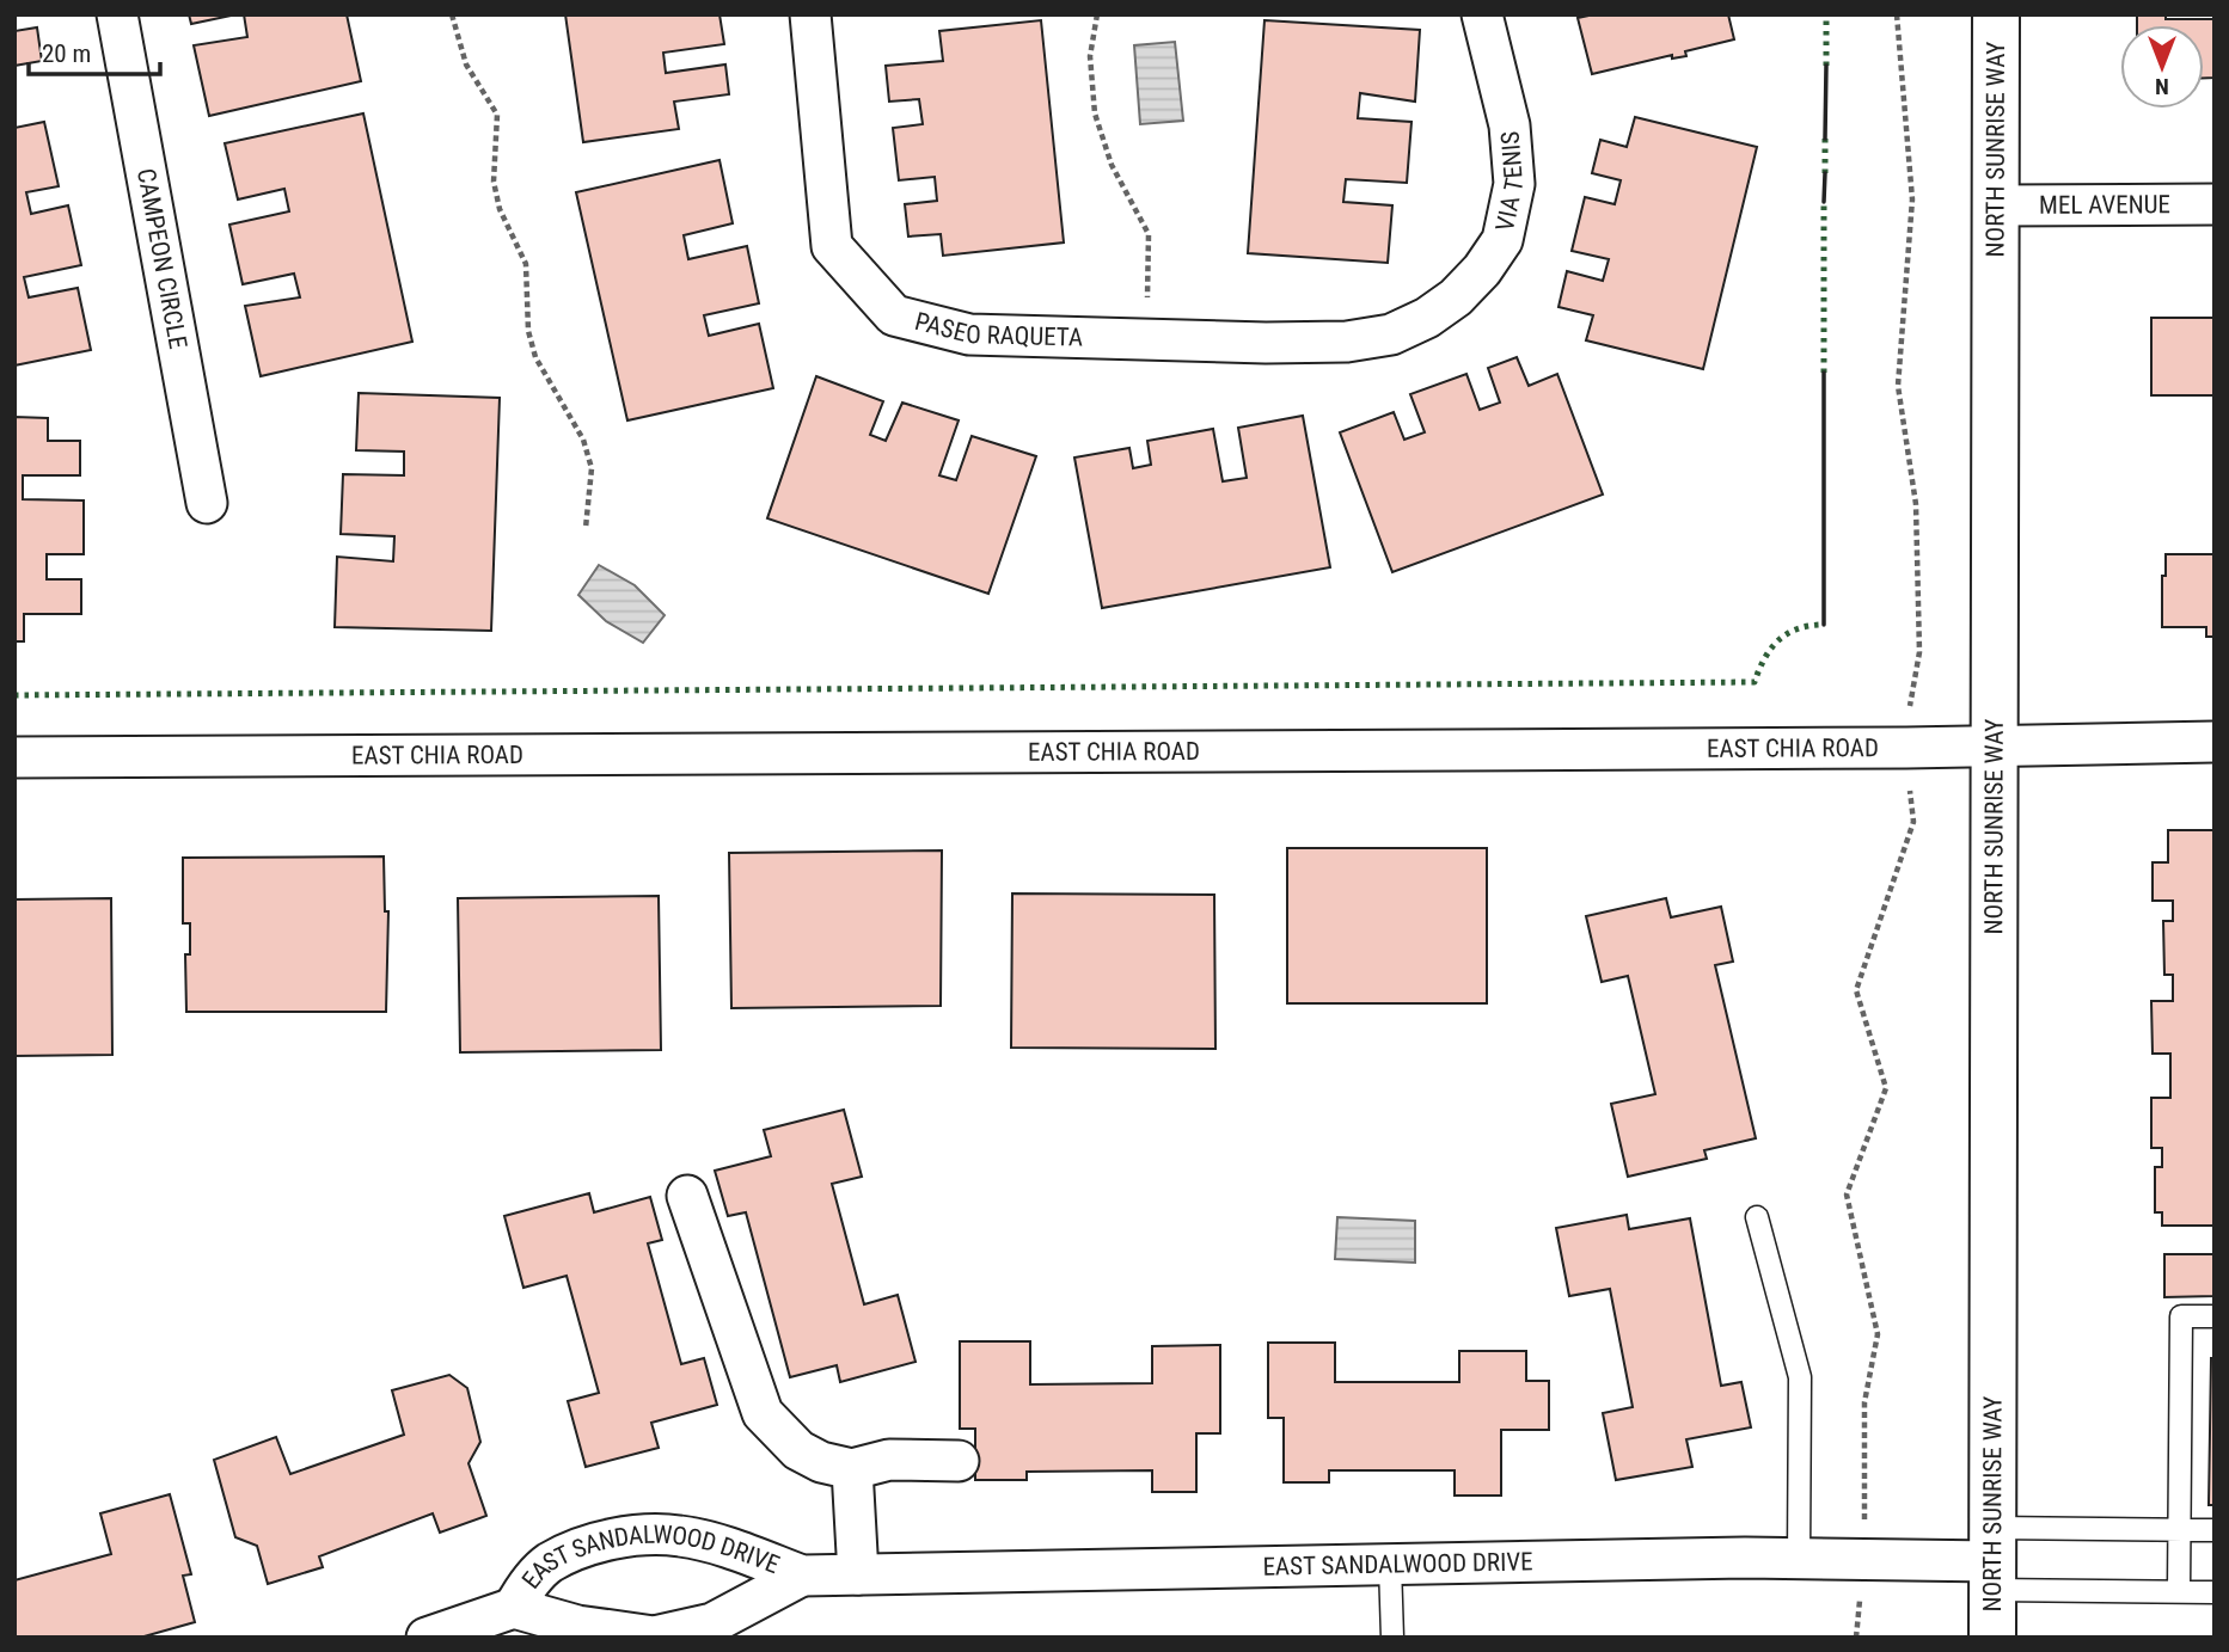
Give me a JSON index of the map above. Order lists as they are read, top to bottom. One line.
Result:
{"streets":{"main road":["NORTH SUNRISE WAY"],"street":["VIA TENIS","MEL AVENUE","CAMPEON CIRCLE","PASEO RAQUETA","EAST CHIA ROAD","EAST SANDALWOOD DRIVE"]},"crossings":[["NORTH SUNRISE WAY","MEL AVENUE"],["NORTH SUNRISE WAY","EAST CHIA ROAD"],["NORTH SUNRISE WAY","EAST SANDALWOOD DRIVE"],["VIA TENIS","PASEO RAQUETA"]],"scale_bar":"20 m","north":"bottom"}
